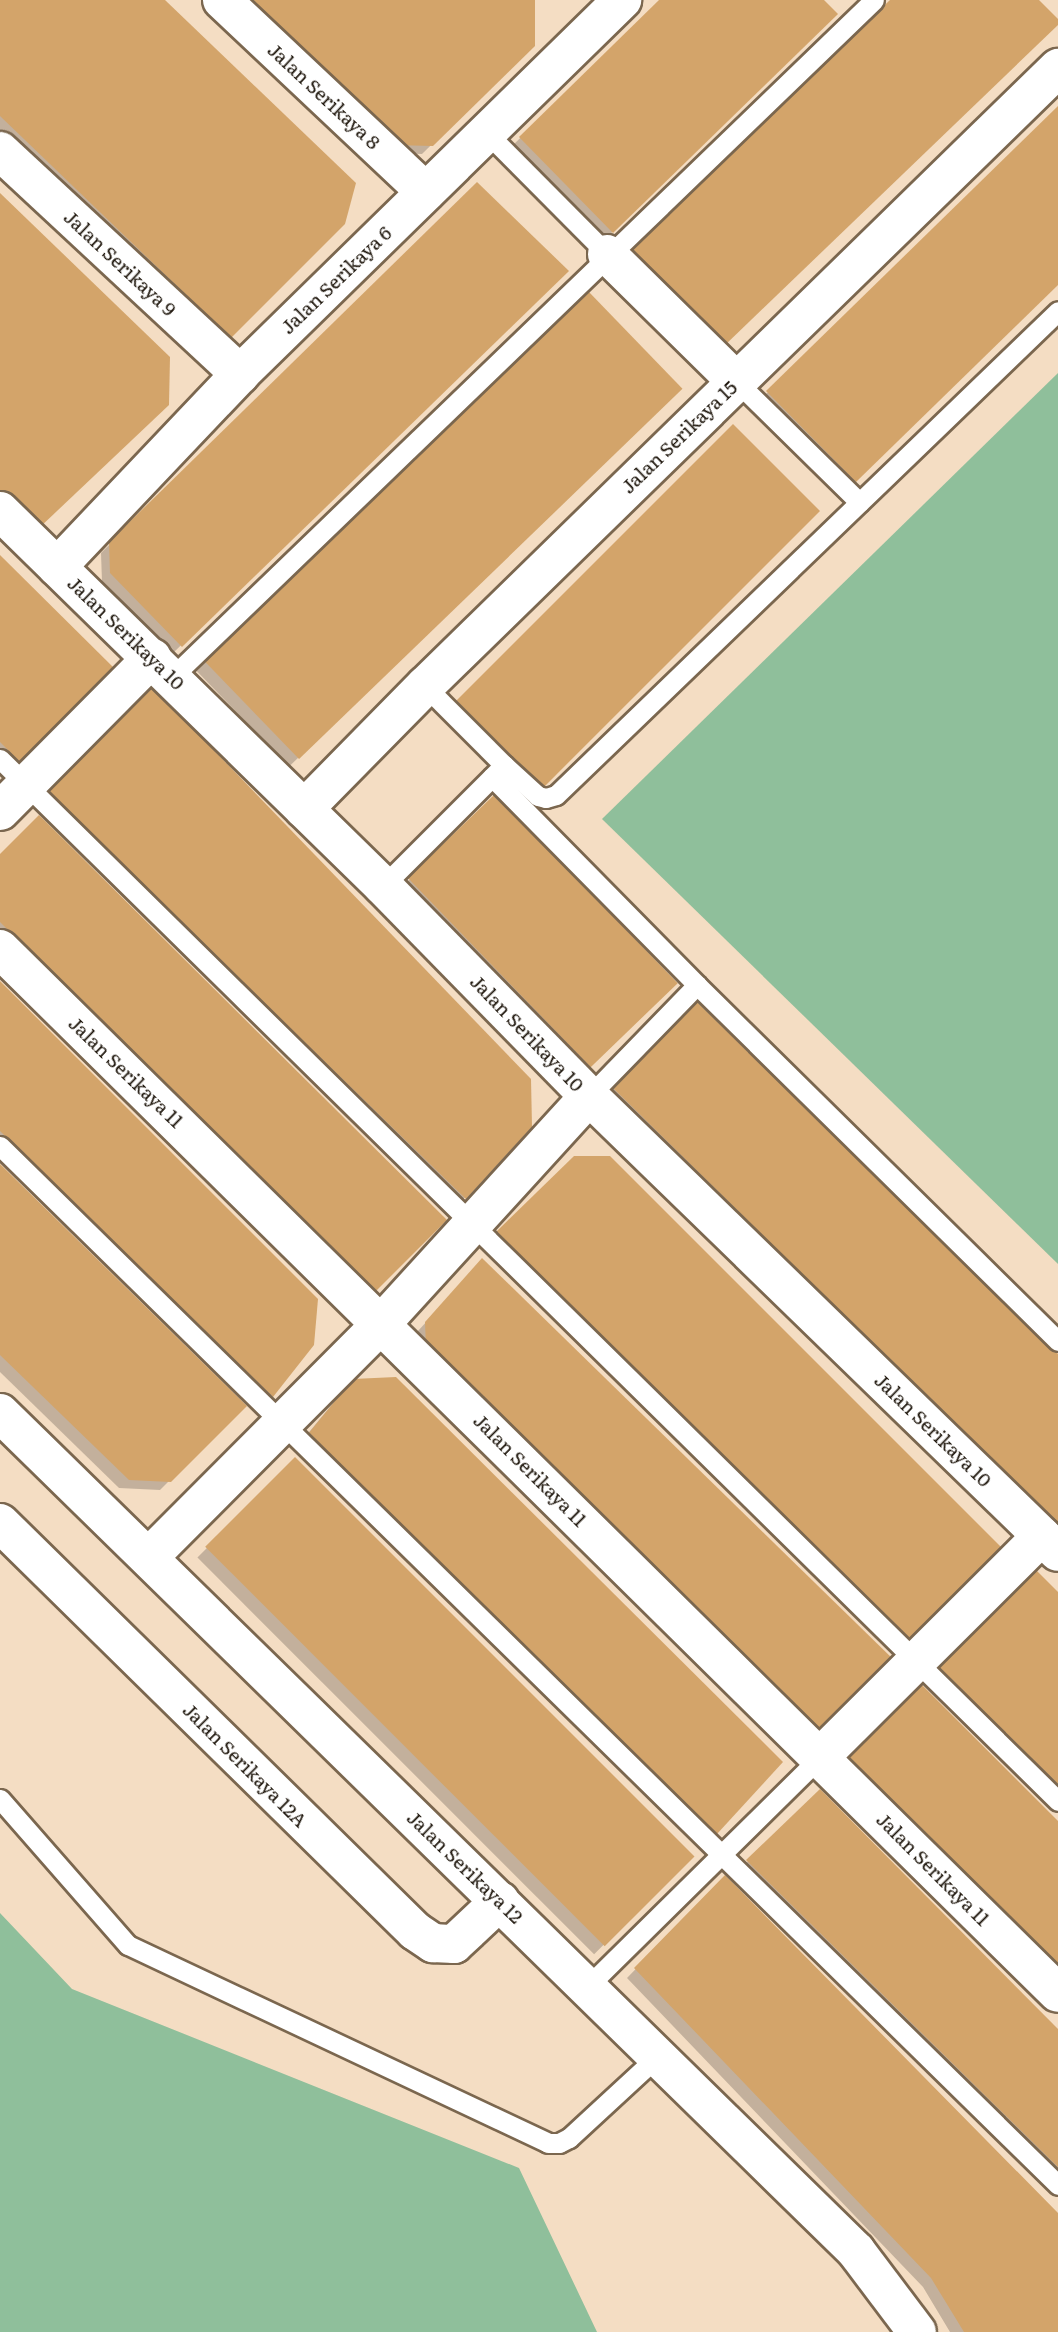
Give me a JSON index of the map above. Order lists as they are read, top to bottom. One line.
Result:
{"streets":{"street":["Jalan Serikaya 8","Jalan Serikaya 9","Jalan Serikaya 6","Jalan Serikaya 15","Jalan Serikaya 10","Jalan Serikaya 11","Jalan Serikaya 12A","Jalan Serikaya 12"]},"crossings":[["Jalan Serikaya 8","Jalan Serikaya 6"],["Jalan Serikaya 9","Jalan Serikaya 6"],["Jalan Serikaya 6","Jalan Serikaya 10"],["Jalan Serikaya 15","Jalan Serikaya 10"],["Jalan Serikaya 12A","Jalan Serikaya 12"]]}
